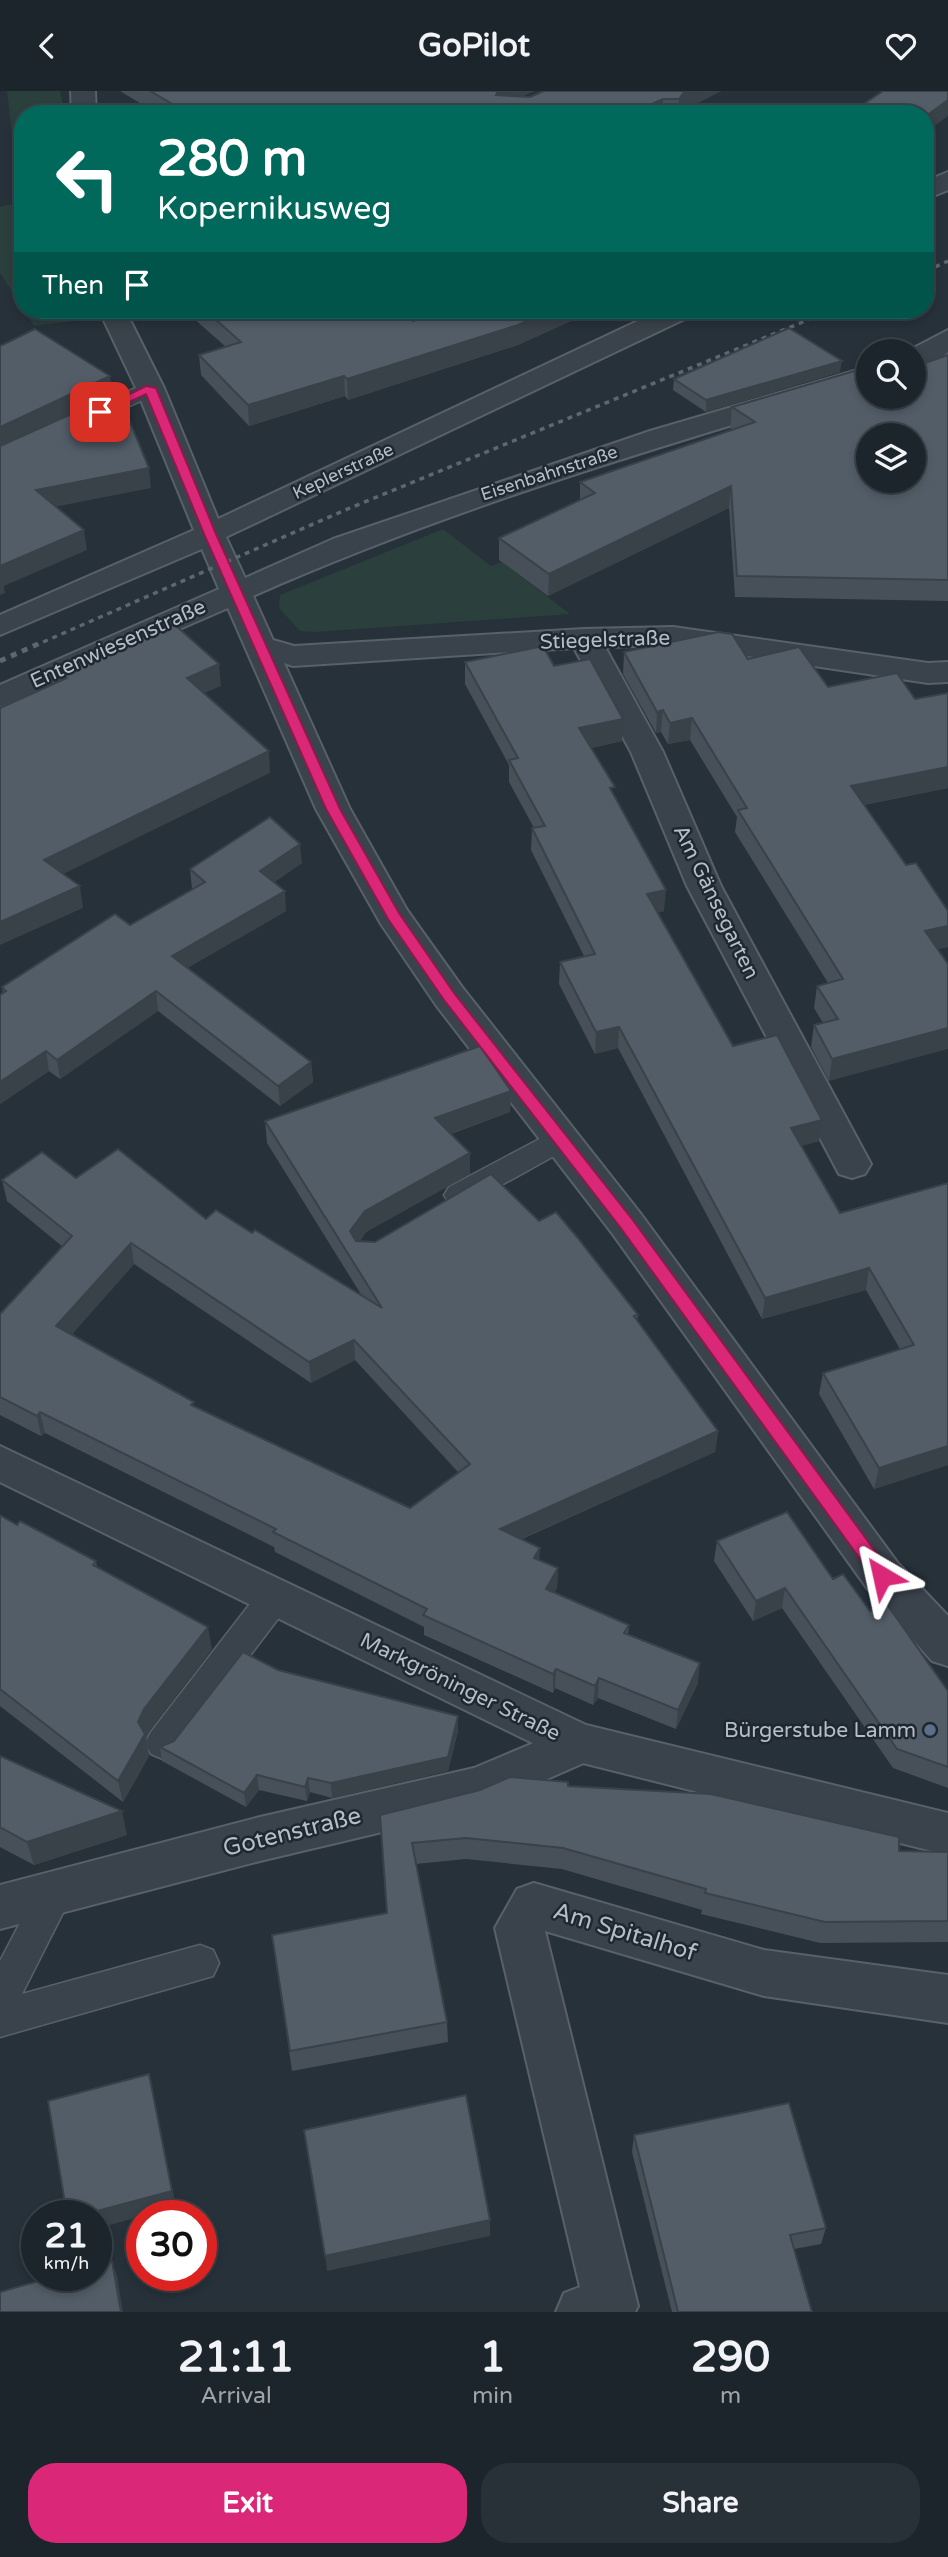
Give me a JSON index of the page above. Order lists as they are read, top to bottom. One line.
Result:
{"streets":{"street":["Keplerstraße","Eisenbahnstraße","Stiegelstraße","Entenwiesenstraße","Am Gänsegarten","Markgröninger Straße","Gotenstraße","Am Spitalhof"]},"crossings":[["Eisenbahnstraße","Entenwiesenstraße"],["Stiegelstraße","Am Gänsegarten"],["Markgröninger Straße","Gotenstraße"]],"places":["Bürgerstube Lamm"],"page":{"header":"GoPilot","turn":["280 m","Kopernikusweg"],"then":"Then","speed":"21 km/h","limit":"30","eta":["21:11","Arrival","1","min","290","m"],"buttons":["Exit","Share"]}}
